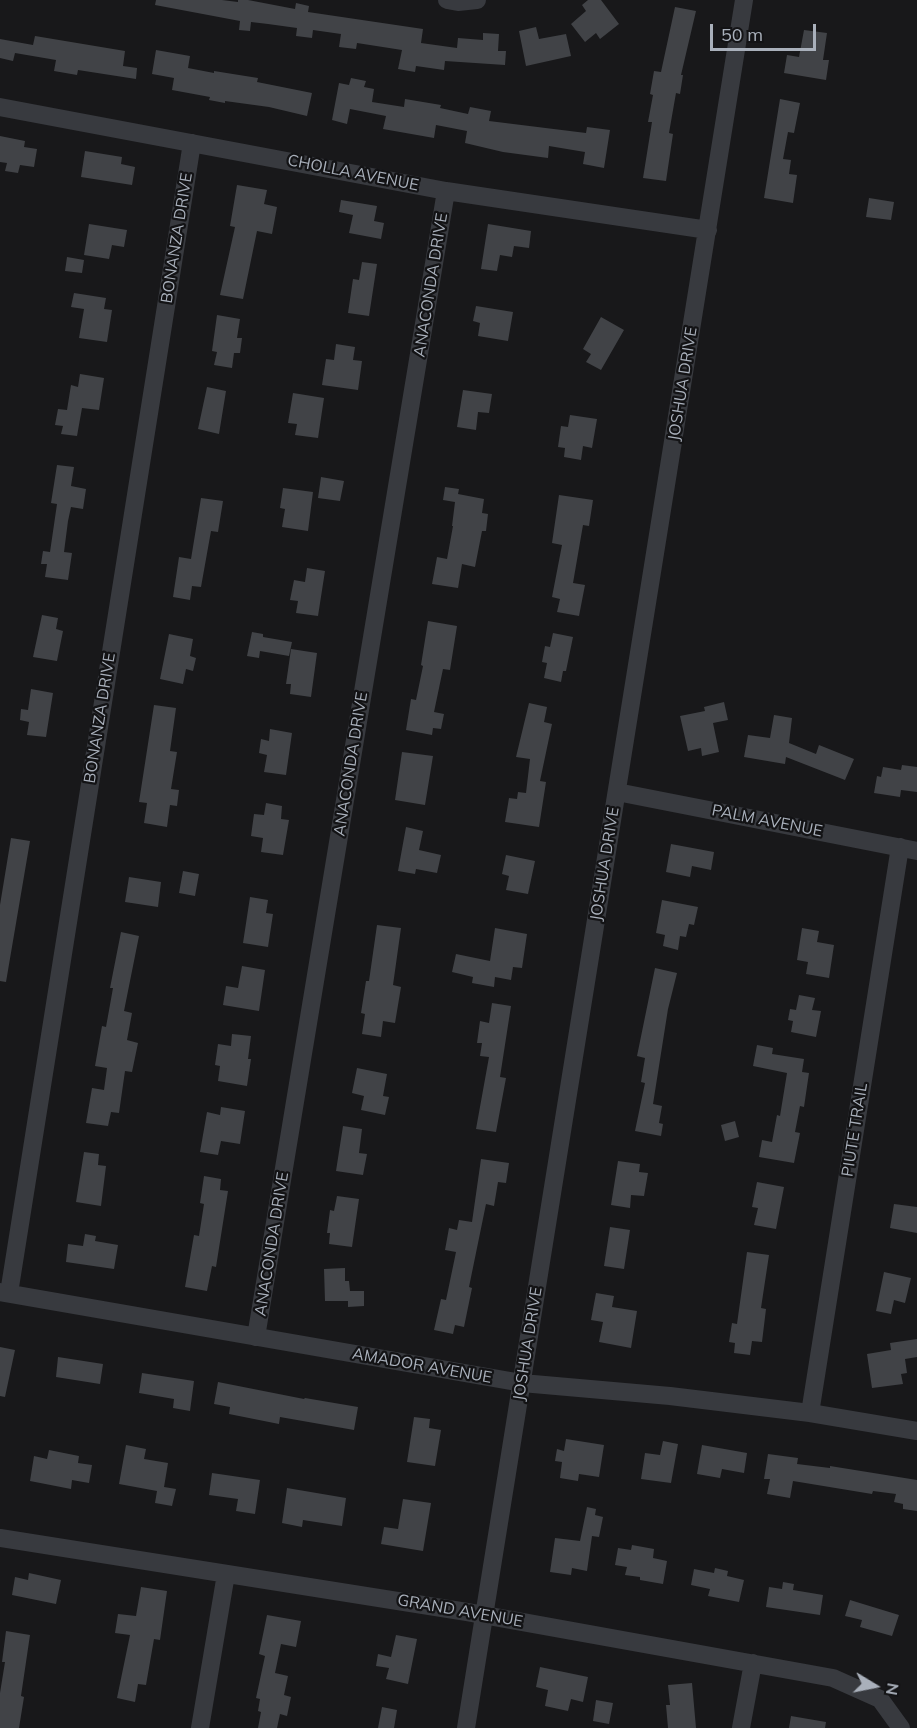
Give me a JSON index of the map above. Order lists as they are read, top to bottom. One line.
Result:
{"streets":{"street":["CHOLLA AVENUE","BONANZA DRIVE","ANACONDA DRIVE","JOSHUA DRIVE","PALM AVENUE","PIUTE TRAIL","AMADOR AVENUE","GRAND AVENUE"]},"crossings":[["CHOLLA AVENUE","BONANZA DRIVE"],["CHOLLA AVENUE","ANACONDA DRIVE"],["CHOLLA AVENUE","JOSHUA DRIVE"],["BONANZA DRIVE","AMADOR AVENUE"],["ANACONDA DRIVE","AMADOR AVENUE"],["JOSHUA DRIVE","PALM AVENUE"],["JOSHUA DRIVE","AMADOR AVENUE"],["JOSHUA DRIVE","GRAND AVENUE"],["PALM AVENUE","PIUTE TRAIL"],["PIUTE TRAIL","AMADOR AVENUE"]],"scale_bar":"50 m","north":"right"}
